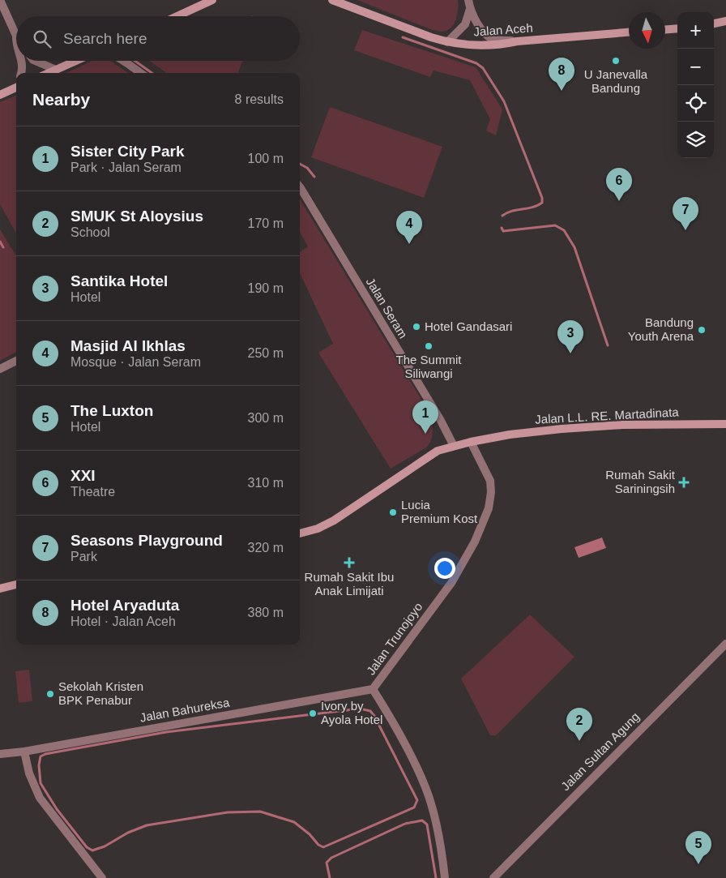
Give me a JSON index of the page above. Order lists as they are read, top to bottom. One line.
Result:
{"streets":{"main road":["Jalan Aceh","Jalan L.L. RE. Martadinata"],"street":["Jalan Seram","Jalan Trunojoyo","Jalan Bahureksa","Jalan Sultan Agung"]},"crossings":[["Jalan Seram","Jalan L.L. RE. Martadinata"],["Jalan L.L. RE. Martadinata","Jalan Trunojoyo"],["Jalan Trunojoyo","Jalan Bahureksa"]],"places":{"other":["U Janevalla Bandung","Hotel Gandasari","Bandung Youth Arena","The Summit Siliwangi","Lucia Premium Kost","Sekolah Kristen BPK Penabur","Ivory by Ayola Hotel"],"health":["Rumah Sakit Sariningsih","Rumah Sakit Ibu Anak Limijati"]},"north":"bottom","page":{"map_buttons":["+","−"],"search":"Search here","pins":["8","6","7","4","3","1","2","5"],"heading":["Nearby","8 results"],"list":[{"mark":"1","name":"Sister City Park","note":"Park · Jalan Seram","value":"100 m"},{"mark":"2","name":"SMUK St Aloysius","note":"School","value":"170 m"},{"mark":"3","name":"Santika Hotel","note":"Hotel","value":"190 m"},{"mark":"4","name":"Masjid Al Ikhlas","note":"Mosque · Jalan Seram","value":"250 m"},{"mark":"5","name":"The Luxton","note":"Hotel","value":"300 m"},{"mark":"6","name":"XXI","note":"Theatre","value":"310 m"},{"mark":"7","name":"Seasons Playground","note":"Park","value":"320 m"},{"mark":"8","name":"Hotel Aryaduta","note":"Hotel · Jalan Aceh","value":"380 m"}]}}
